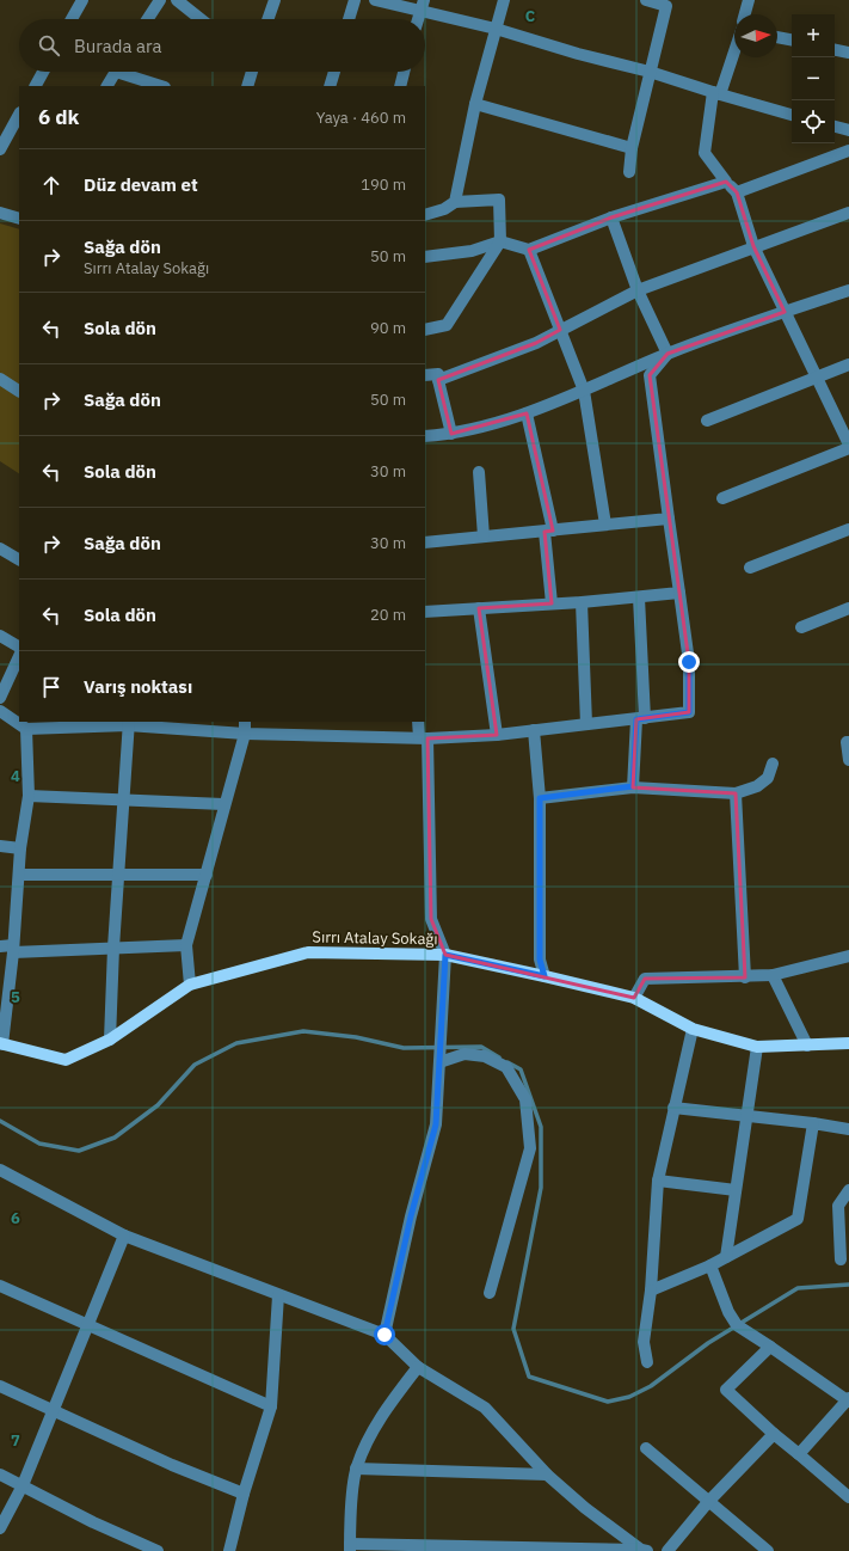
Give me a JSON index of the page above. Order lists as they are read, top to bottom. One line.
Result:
{"streets":{"main road":["Sırrı Atalay Sokağı"]},"north":"right","page":{"map_buttons":["+","−"],"search":"Burada ara","heading":["6 dk","Yaya · 460 m"],"list":[["Düz devam et","190 m"],["Sağa dön","Sırrı Atalay Sokağı","50 m"],["Sola dön","90 m"],["Sağa dön","50 m"],["Sola dön","30 m"],["Sağa dön","30 m"],["Sola dön","20 m"],"Varış noktası"]},"grid":{"columns":["C"],"rows":["4","5","6","7"]}}
